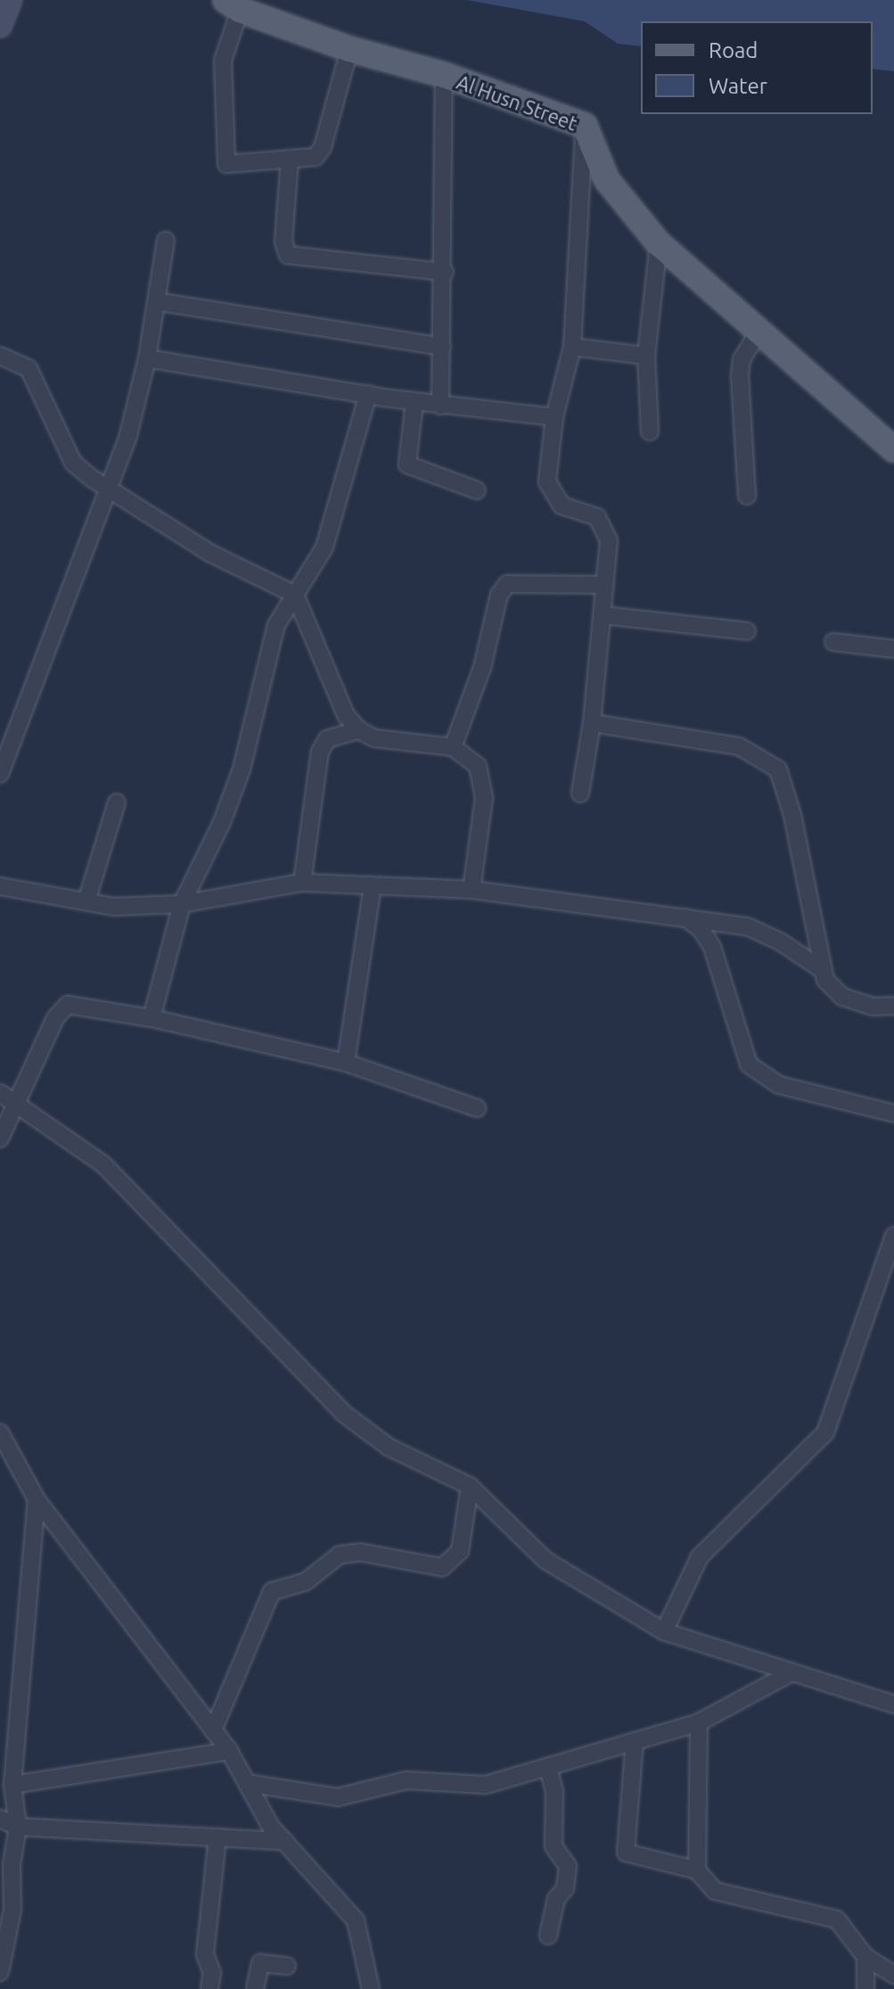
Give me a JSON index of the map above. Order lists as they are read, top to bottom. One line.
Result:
{"streets":{"main road":["Al Husn Street"]},"legend":["Road","Water"]}
